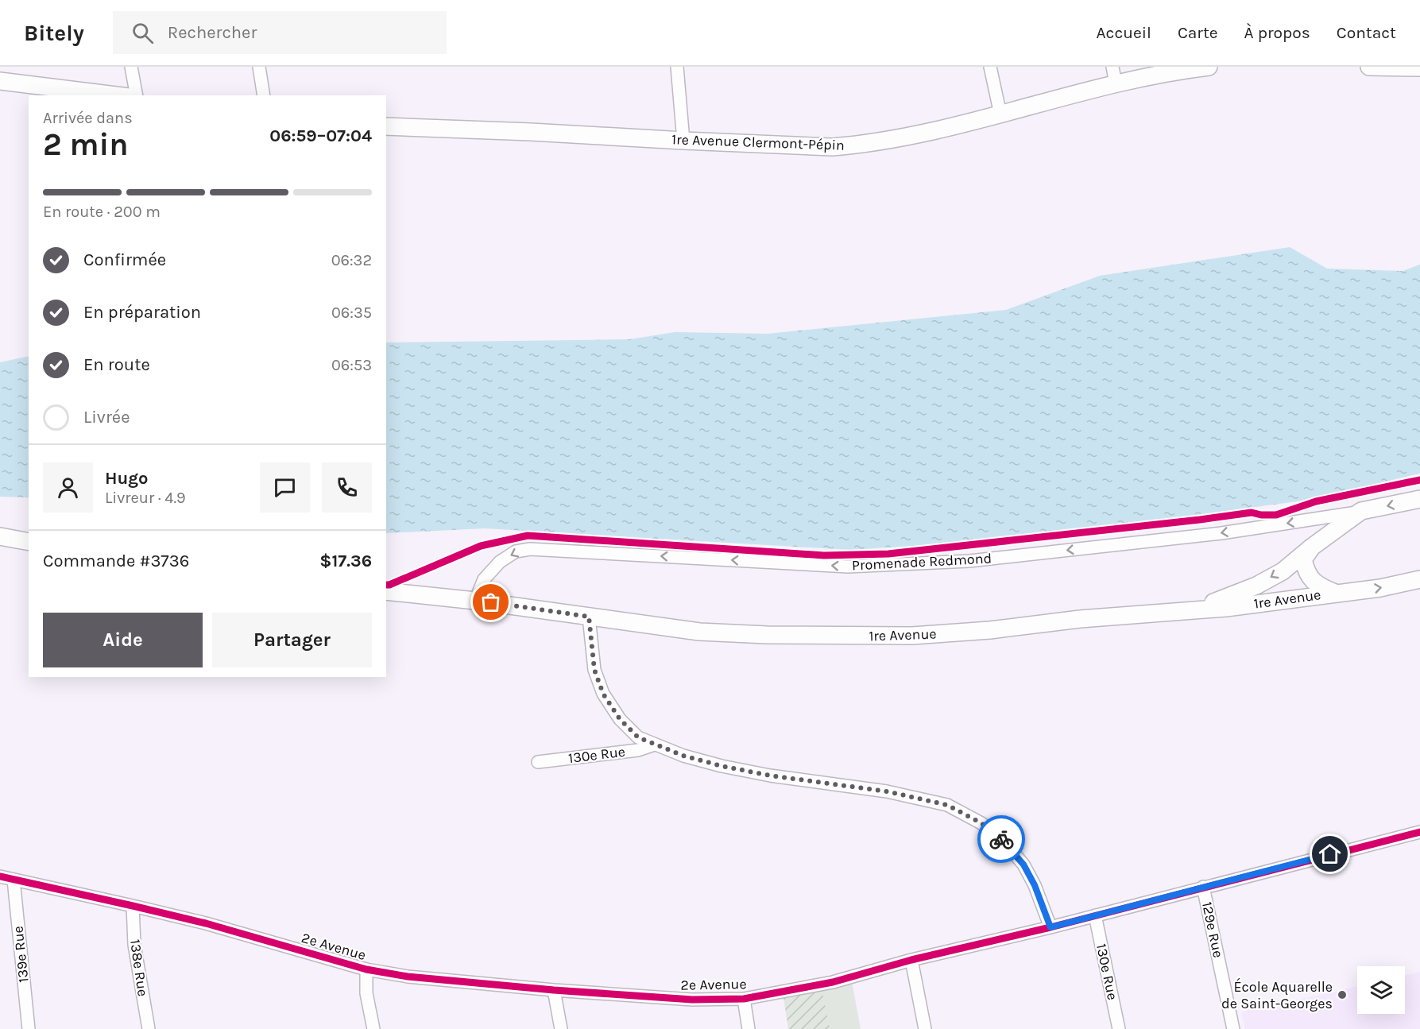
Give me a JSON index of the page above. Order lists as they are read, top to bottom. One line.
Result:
{"streets":{"street":["1re Avenue Clermont-Pépin","Promenade Redmond","1re Avenue","130e Rue","129e Rue","2e Avenue","139e Rue","138e Rue"]},"crossings":[["Promenade Redmond","1re Avenue"],["1re Avenue","130e Rue"],["130e Rue","2e Avenue"],["129e Rue","2e Avenue"],["2e Avenue","139e Rue"],["2e Avenue","138e Rue"]],"one_way":["Promenade Redmond"],"places":["École Aquarelle de Saint-Georges"],"page":{"header":"Bitely","search":"Rechercher","nav":["Accueil","Carte","À propos","Contact"],"heading":["2 min","Arrivée dans","06:59–07:04"],"panel":["Hugo","Livreur · 4.9","Commande #3736","$17.36"],"bar":"En route · 200 m","list":[["Confirmée","06:32"],["En préparation","06:35"],["En route","06:53"],"Livrée"],"buttons":["Aide","Partager"]}}
